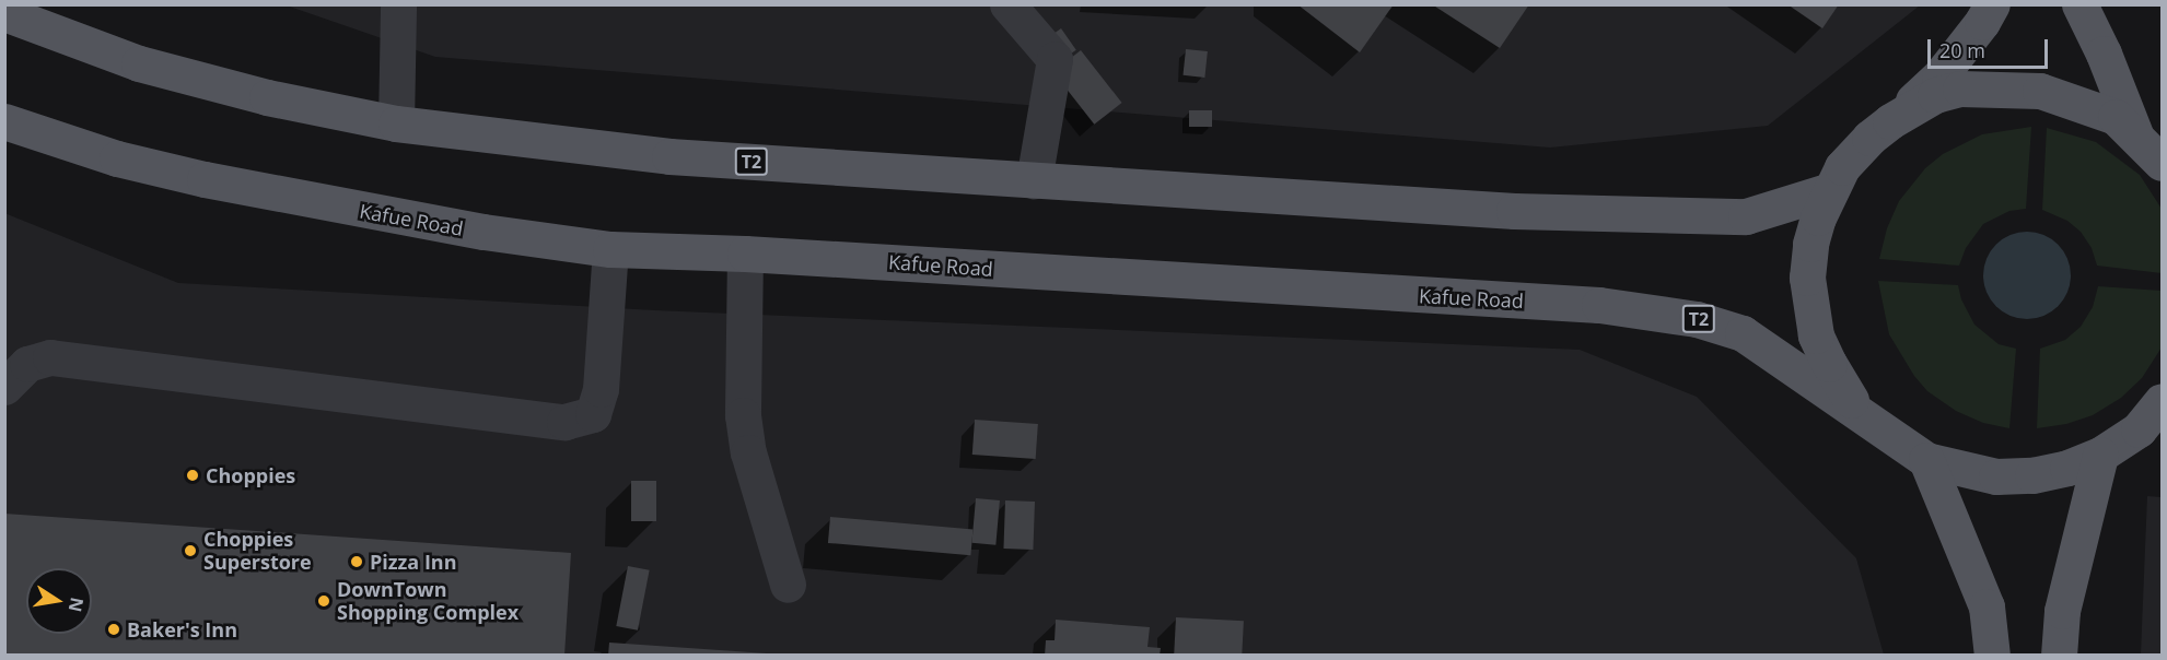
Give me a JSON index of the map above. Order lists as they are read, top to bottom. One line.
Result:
{"streets":{"main road":["T2","Kafue Road"]},"places":["Choppies","Choppies Superstore","Pizza Inn","DownTown Shopping Complex","Baker's Inn"],"scale_bar":"20 m","north":"right"}
